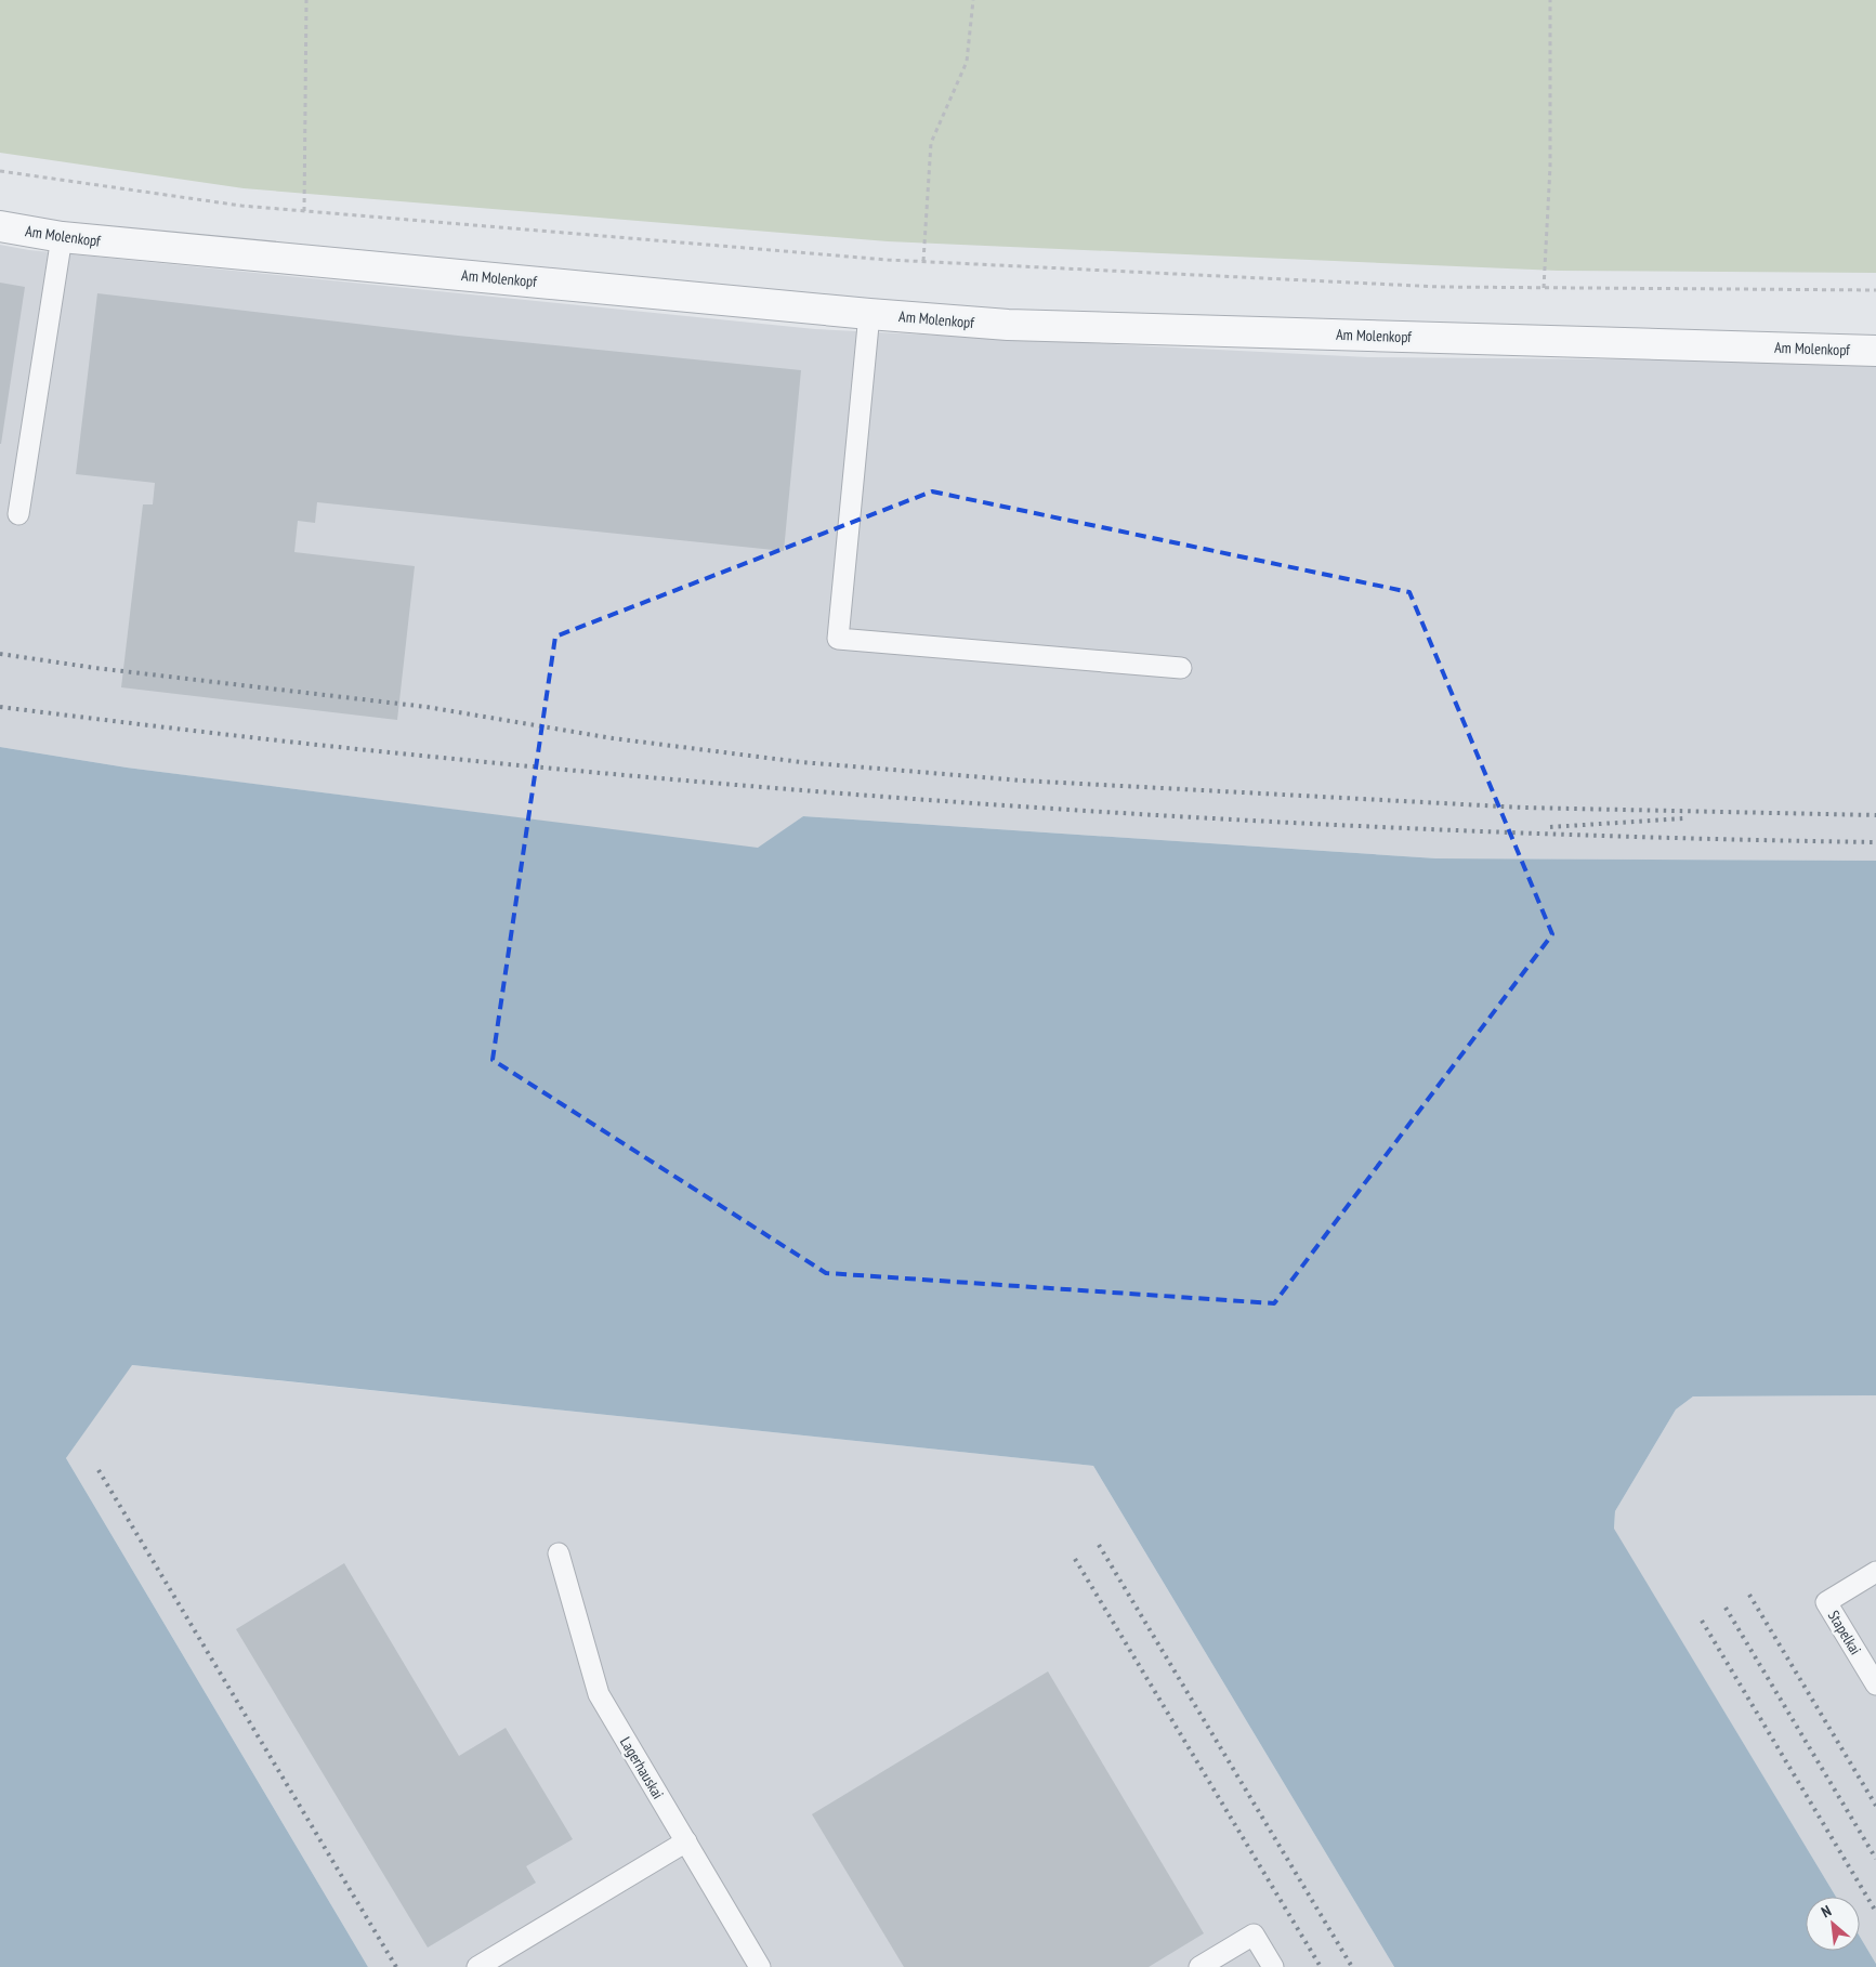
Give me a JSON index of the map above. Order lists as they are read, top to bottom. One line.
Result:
{"streets":{"street":["Am Molenkopf"],"lane":["Stapelkai","Lagerhauskai"]},"north":"top left"}
